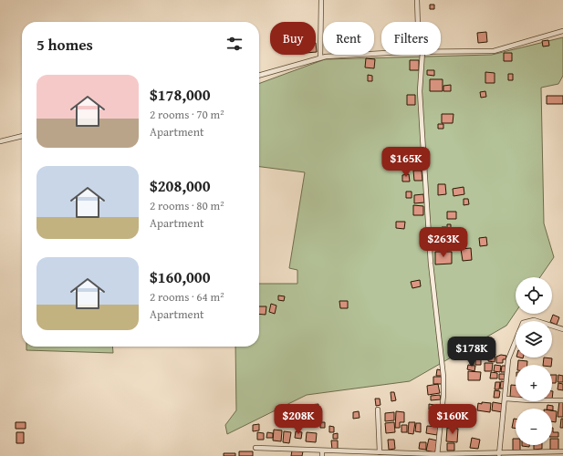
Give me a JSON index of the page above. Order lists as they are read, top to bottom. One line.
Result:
{"page":{"chip":["Buy","Rent","Filters"],"heading":"5 homes","list":[{"name":"$178,000","note":"2 rooms · 70 m² · Apartment"},{"name":"$208,000","note":"2 rooms · 80 m² · Apartment"},{"name":"$160,000","note":"2 rooms · 64 m² · Apartment"}],"price":["$165K","$263K","$178K","$208K","$160K"],"map_buttons":["+","−"]}}
